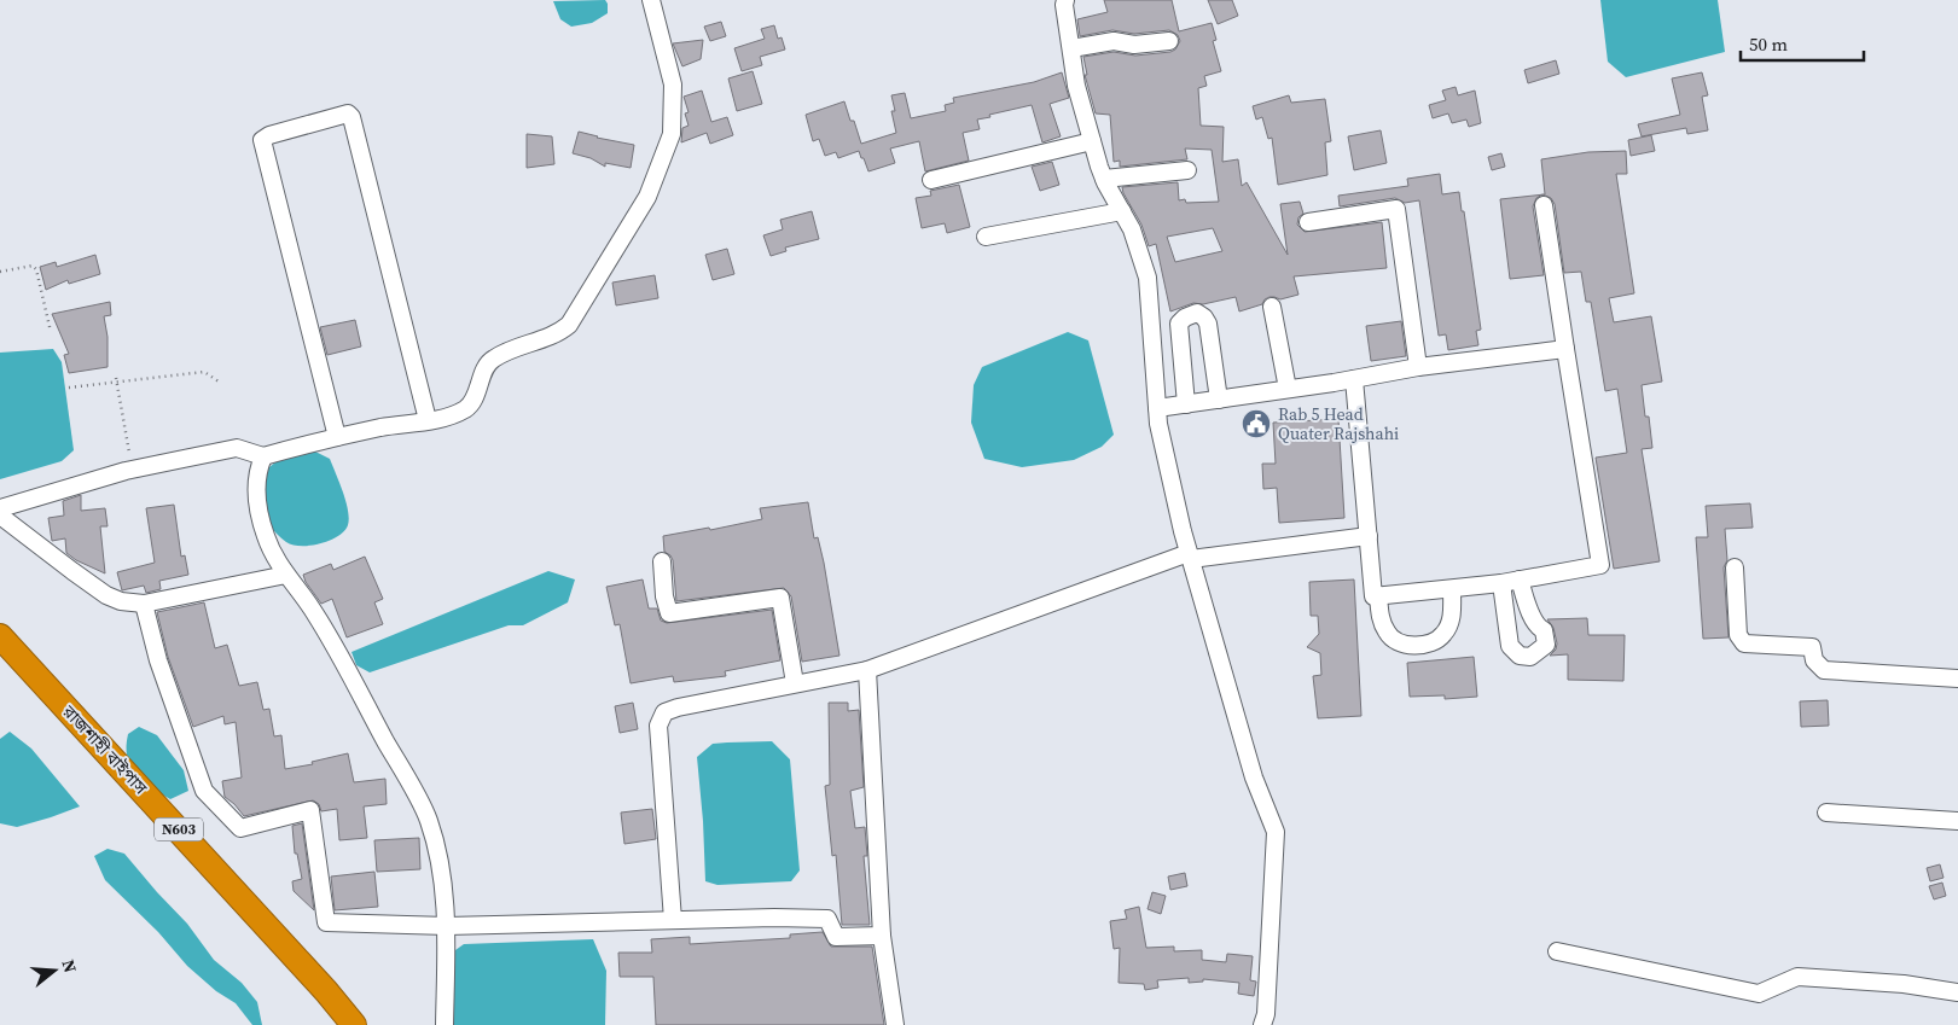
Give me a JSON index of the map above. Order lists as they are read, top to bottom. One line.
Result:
{"streets":{"highway":["রাজশাহী বাইপাস","N603"]},"places":{"public building":["Rab 5 Head Quater Rajshahi"]},"scale_bar":"50 m","north":"right"}
